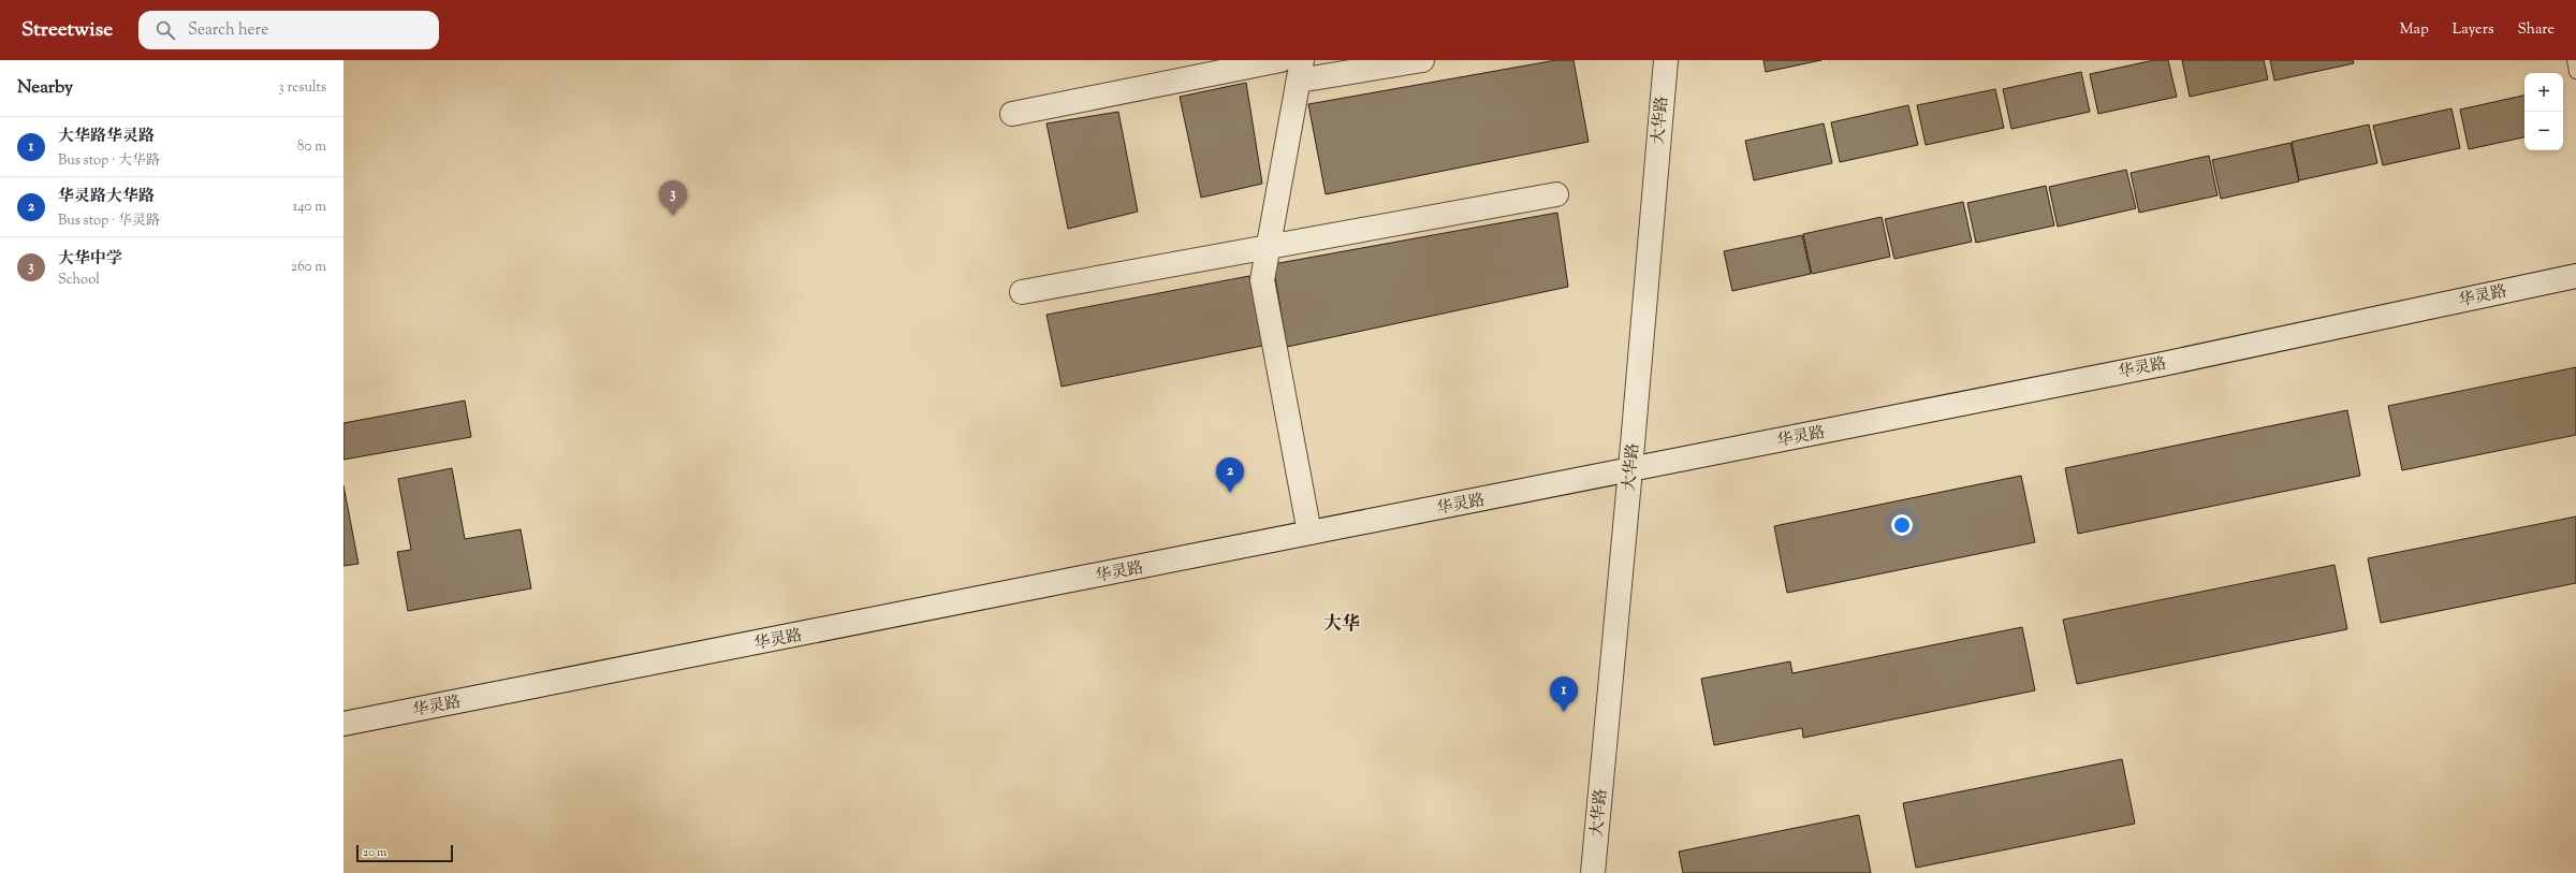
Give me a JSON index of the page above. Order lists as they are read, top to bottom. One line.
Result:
{"streets":{"main road":["大华路","华灵路"]},"crossings":[["大华路","华灵路"]],"districts":["大华"],"scale_bar":"20 m","page":{"header":"Streetwise","search":"Search here","nav":["Map","Layers","Share"],"heading":["Nearby","3 results"],"map_buttons":["+","−"],"list":[{"mark":"1","name":"大华路华灵路","note":"Bus stop · 大华路","value":"80 m"},{"mark":"2","name":"华灵路大华路","note":"Bus stop · 华灵路","value":"140 m"},{"mark":"3","name":"大华中学","note":"School","value":"260 m"}],"pins":["3","2","1"],"scale":"20 m"}}
